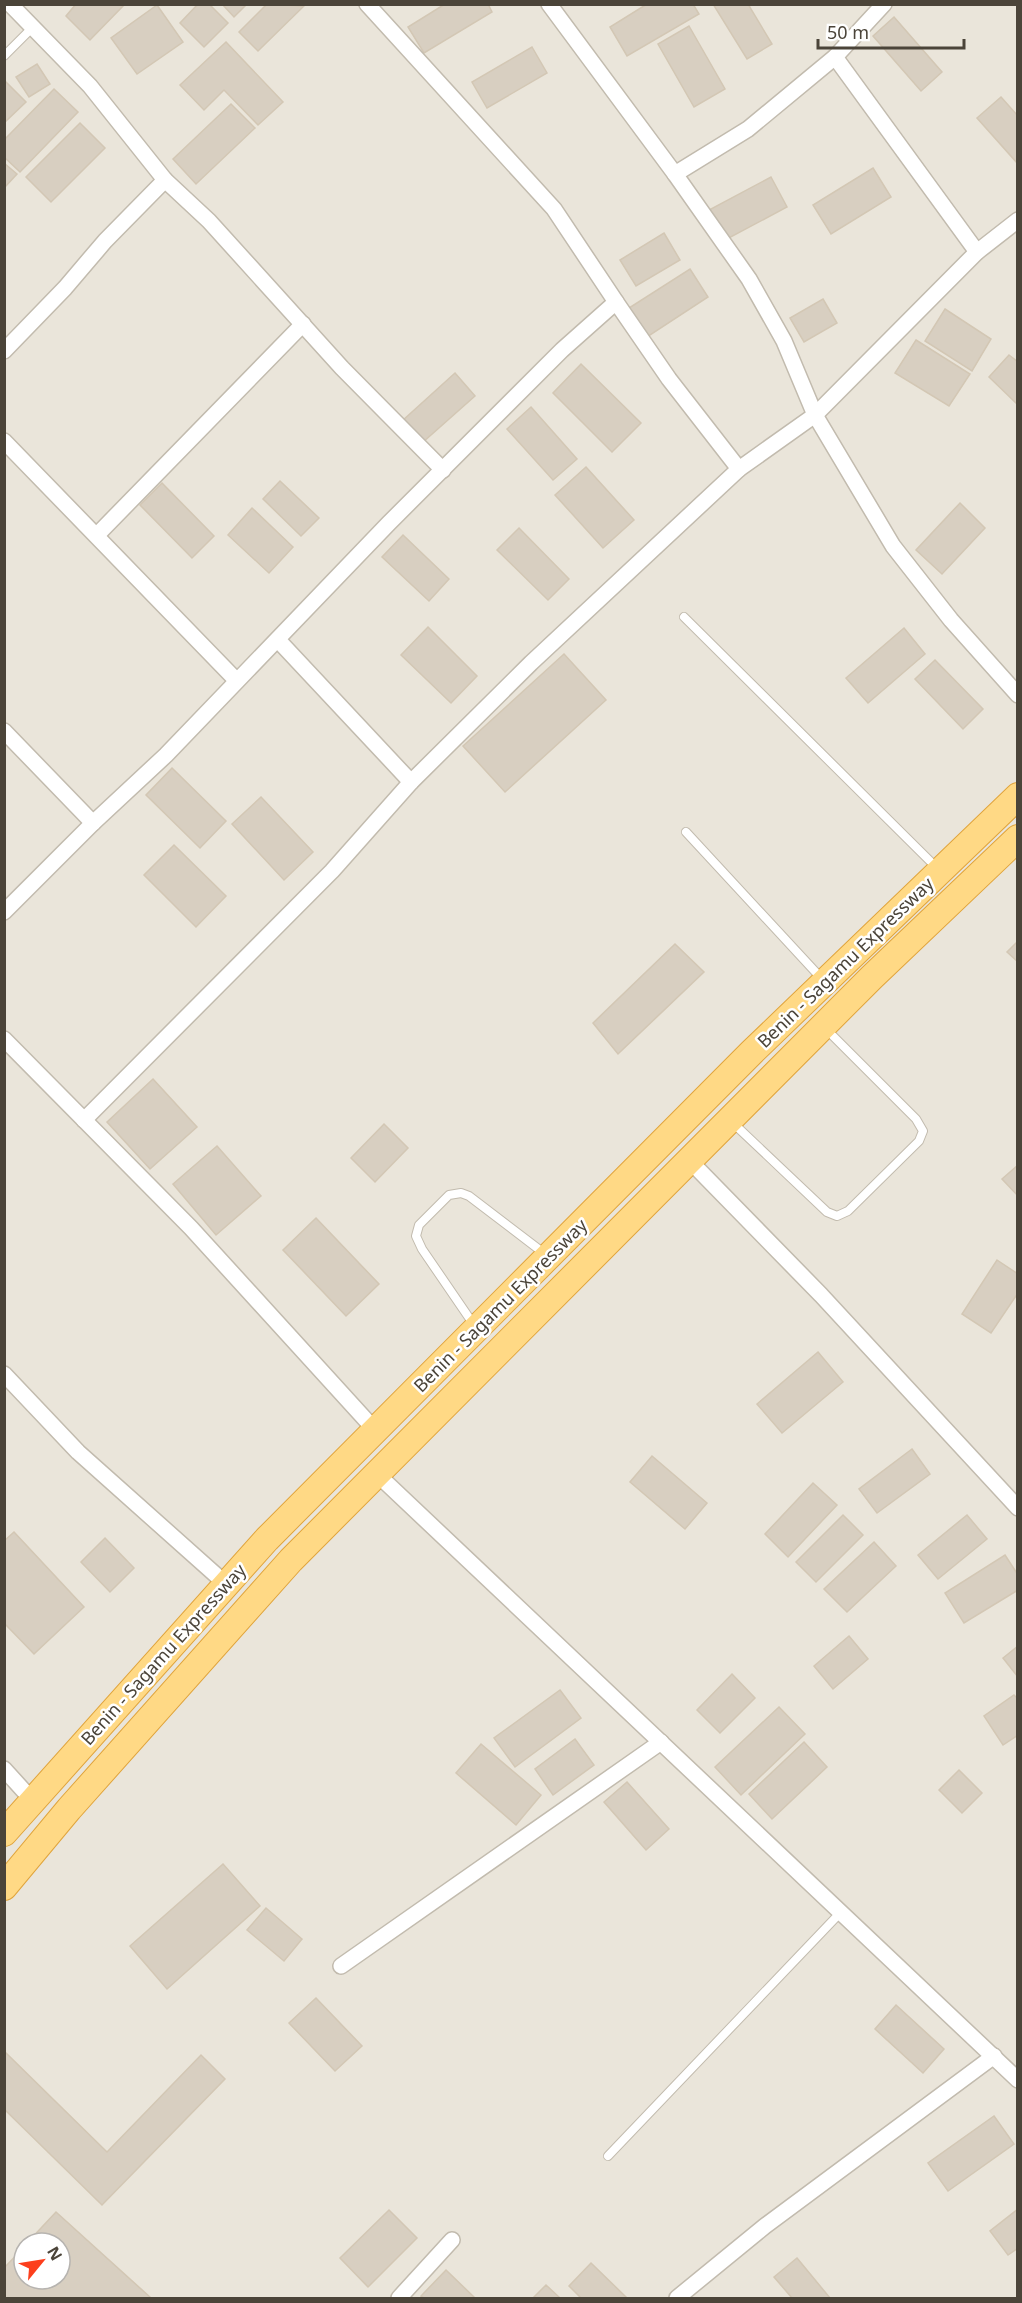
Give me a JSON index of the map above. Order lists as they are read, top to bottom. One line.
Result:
{"streets":{"highway":["Benin - Sagamu Expressway"]},"scale_bar":"50 m","north":"top right"}
